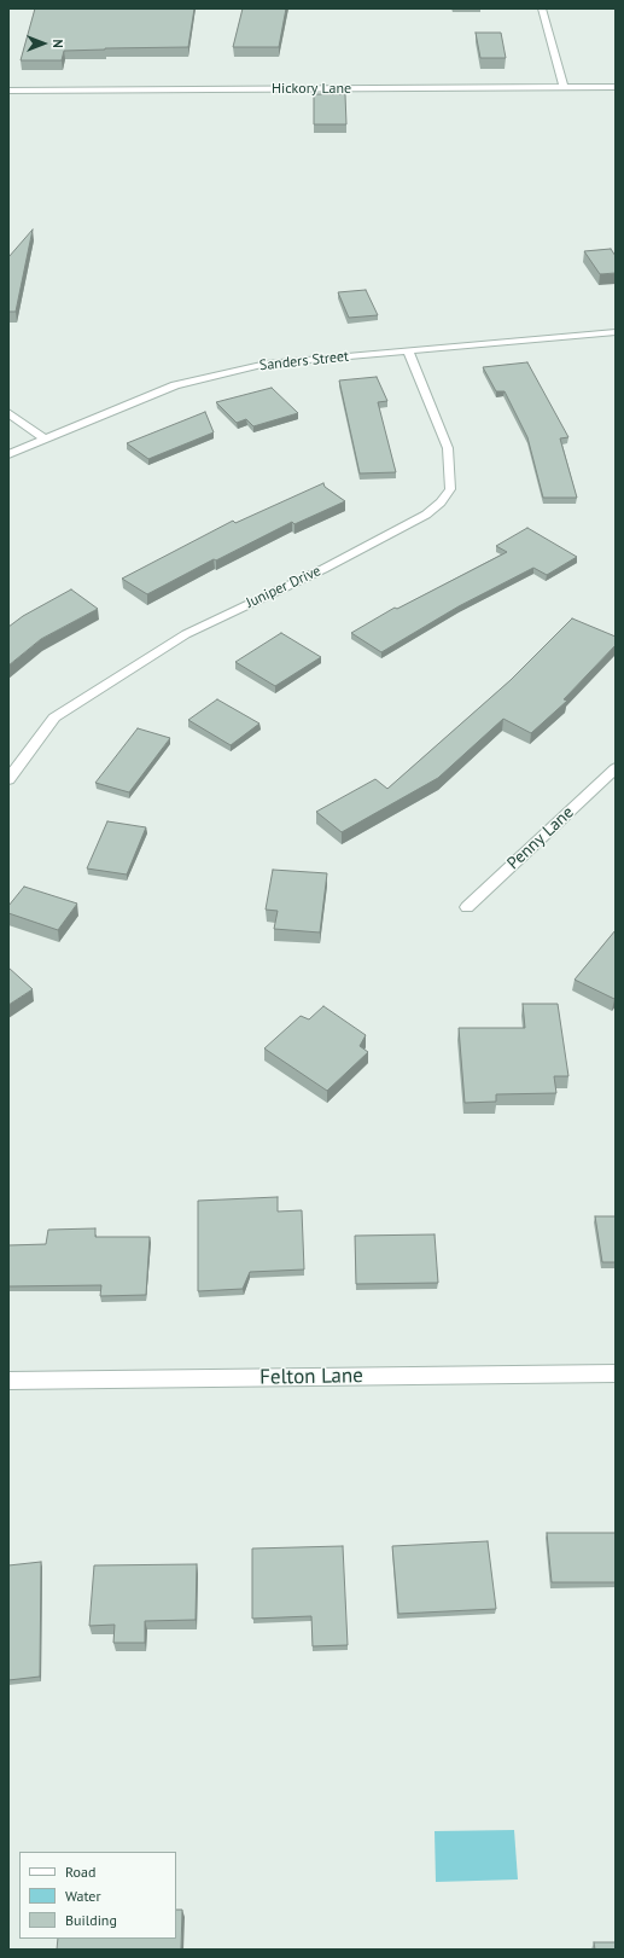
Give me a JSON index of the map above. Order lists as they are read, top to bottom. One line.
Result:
{"streets":{"street":["Hickory Lane","Sanders Street","Juniper Drive","Penny Lane","Felton Lane"]},"crossings":[["Sanders Street","Juniper Drive"]],"legend":["Road","Water","Building"],"north":"right"}
